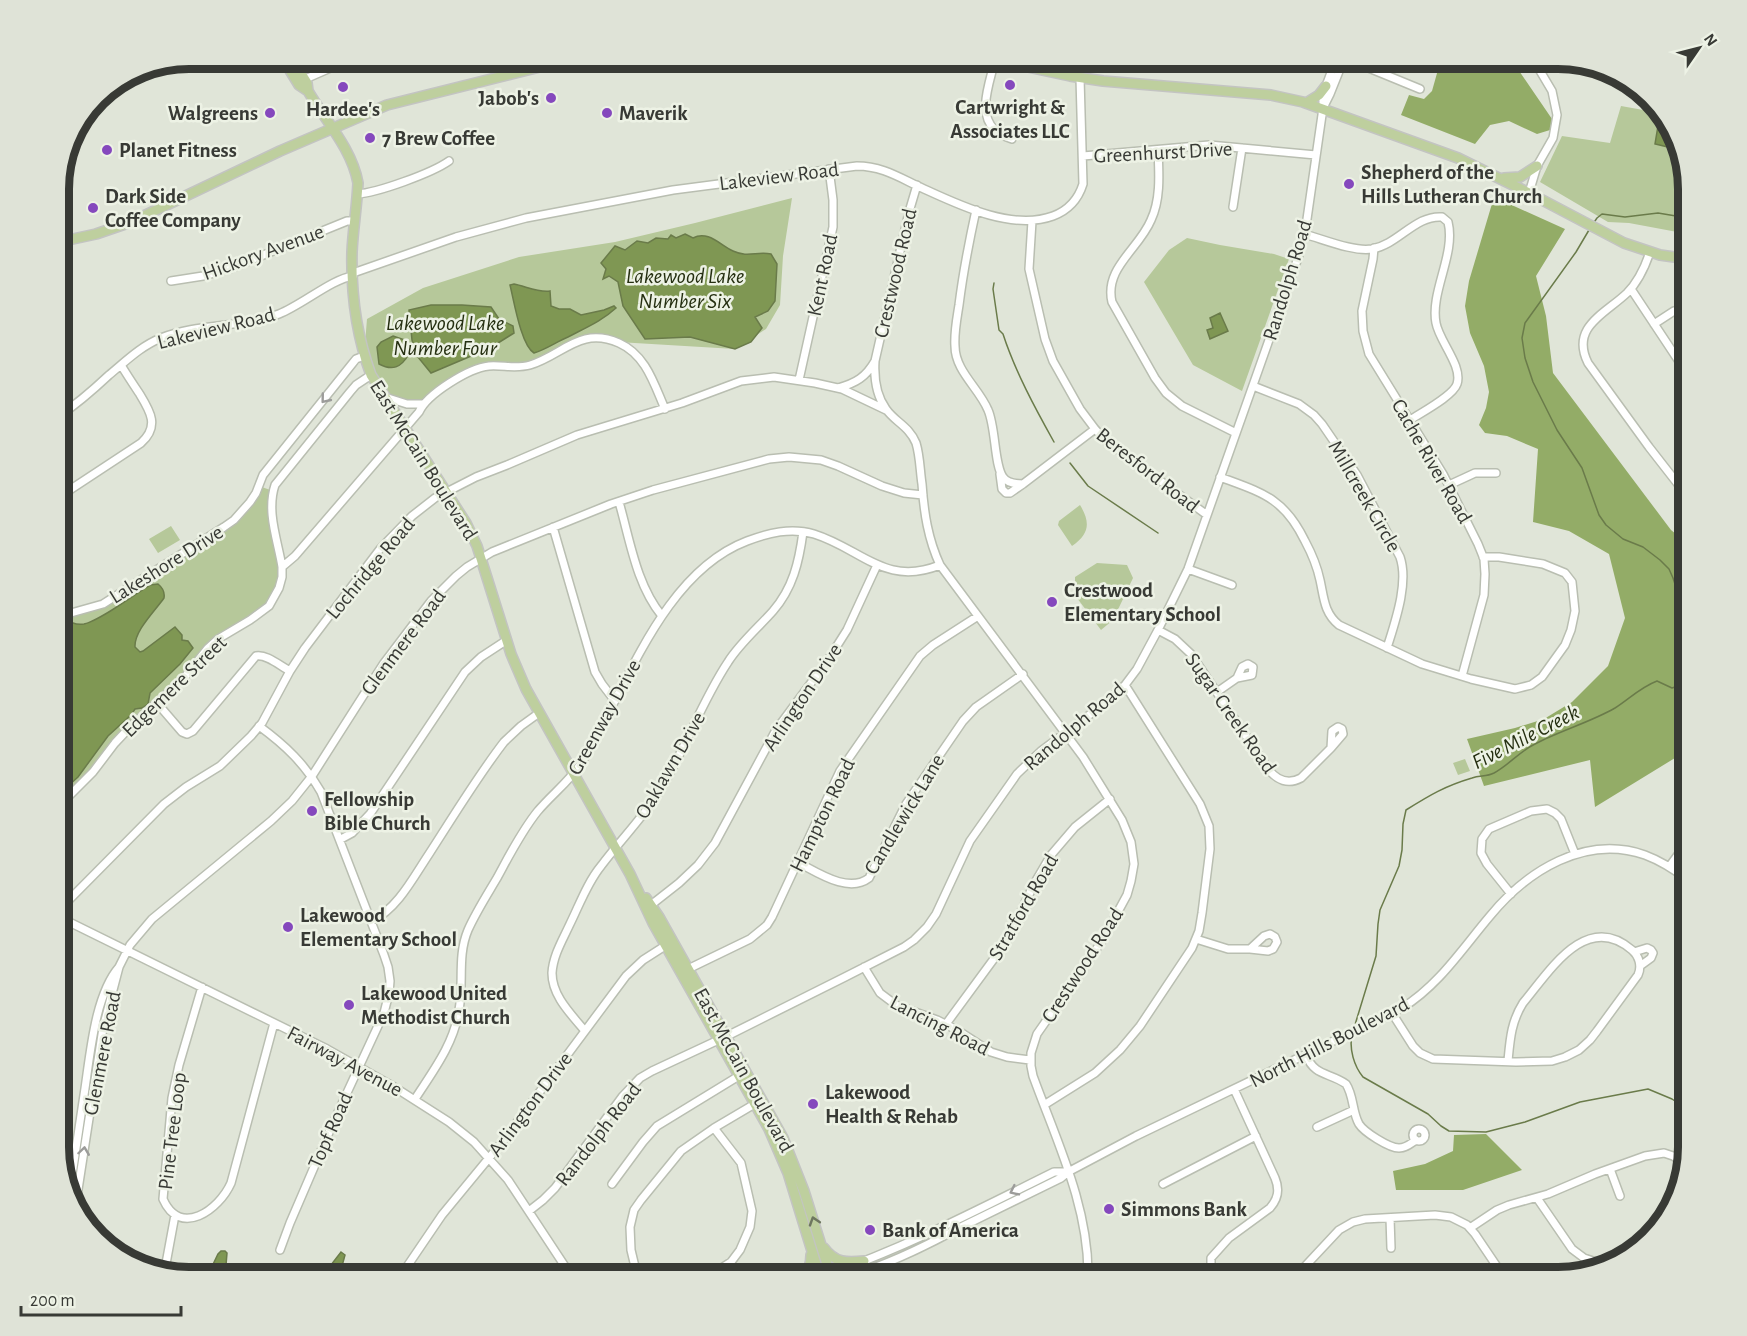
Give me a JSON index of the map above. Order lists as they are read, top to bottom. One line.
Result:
{"streets":{"main road":["East McCain Boulevard"],"street":["Greenhurst Drive","Lakeview Road","Hickory Avenue","Crestwood Road","Kent Road","Randolph Road","Cache River Road","Beresford Road","Millcreek Circle","Lakeshore Drive","Lochridge Road","Glenmere Road","Edgemere Street","Arlington Drive","Sugar Creek Road","Greenway Drive","Oaklawn Drive","Candlewick Lane","Hampton Road","Stratford Road","Lancing Road","North Hills Boulevard","Fairway Avenue","Topf Road","Pine Tree Loop"]},"crossings":[["Greenhurst Drive","Lakeview Road"],["Greenhurst Drive","Randolph Road"],["Lakeview Road","Crestwood Road"],["Lakeview Road","Kent Road"],["Lakeview Road","East McCain Boulevard"],["Lakeview Road","Beresford Road"],["Hickory Avenue","East McCain Boulevard"],["Crestwood Road","Randolph Road"],["Crestwood Road","Lochridge Road"],["Crestwood Road","Glenmere Road"],["Crestwood Road","Greenway Drive"],["Crestwood Road","Candlewick Lane"],["Crestwood Road","Hampton Road"],["Crestwood Road","Stratford Road"],["Crestwood Road","Lancing Road"],["Kent Road","Lochridge Road"],["Randolph Road","East McCain Boulevard"],["Randolph Road","Beresford Road"],["Randolph Road","Millcreek Circle"],["Randolph Road","Sugar Creek Road"],["Randolph Road","Lancing Road"],["Randolph Road","Fairway Avenue"],["East McCain Boulevard","Lakeshore Drive"],["East McCain Boulevard","Lochridge Road"],["East McCain Boulevard","Glenmere Road"],["East McCain Boulevard","Arlington Drive"],["East McCain Boulevard","Greenway Drive"],["East McCain Boulevard","Oaklawn Drive"],["East McCain Boulevard","Hampton Road"],["Lochridge Road","Topf Road"],["Glenmere Road","Fairway Avenue"],["Glenmere Road","Topf Road"],["Arlington Drive","Greenway Drive"],["Arlington Drive","Oaklawn Drive"],["Arlington Drive","Fairway Avenue"],["Greenway Drive","Oaklawn Drive"],["Greenway Drive","Fairway Avenue"],["Candlewick Lane","Hampton Road"],["Stratford Road","Lancing Road"],["Fairway Avenue","Topf Road"],["Fairway Avenue","Pine Tree Loop"]],"water":["Lakewood Lake Number Six","Lakewood Lake Number Four","Five Mile Creek"],"places":["Cartwright & Associates LLC","Hardee's","Jabob's","Walgreens","Maverik","7 Brew Coffee","Planet Fitness","Shepherd of the Hills Lutheran Church","Dark Side Coffee Company","Crestwood Elementary School","Fellowship Bible Church","Lakewood Elementary School","Lakewood United Methodist Church","Lakewood Health & Rehab","Simmons Bank","Bank of America"],"scale_bar":"200 m","north":"top right"}
